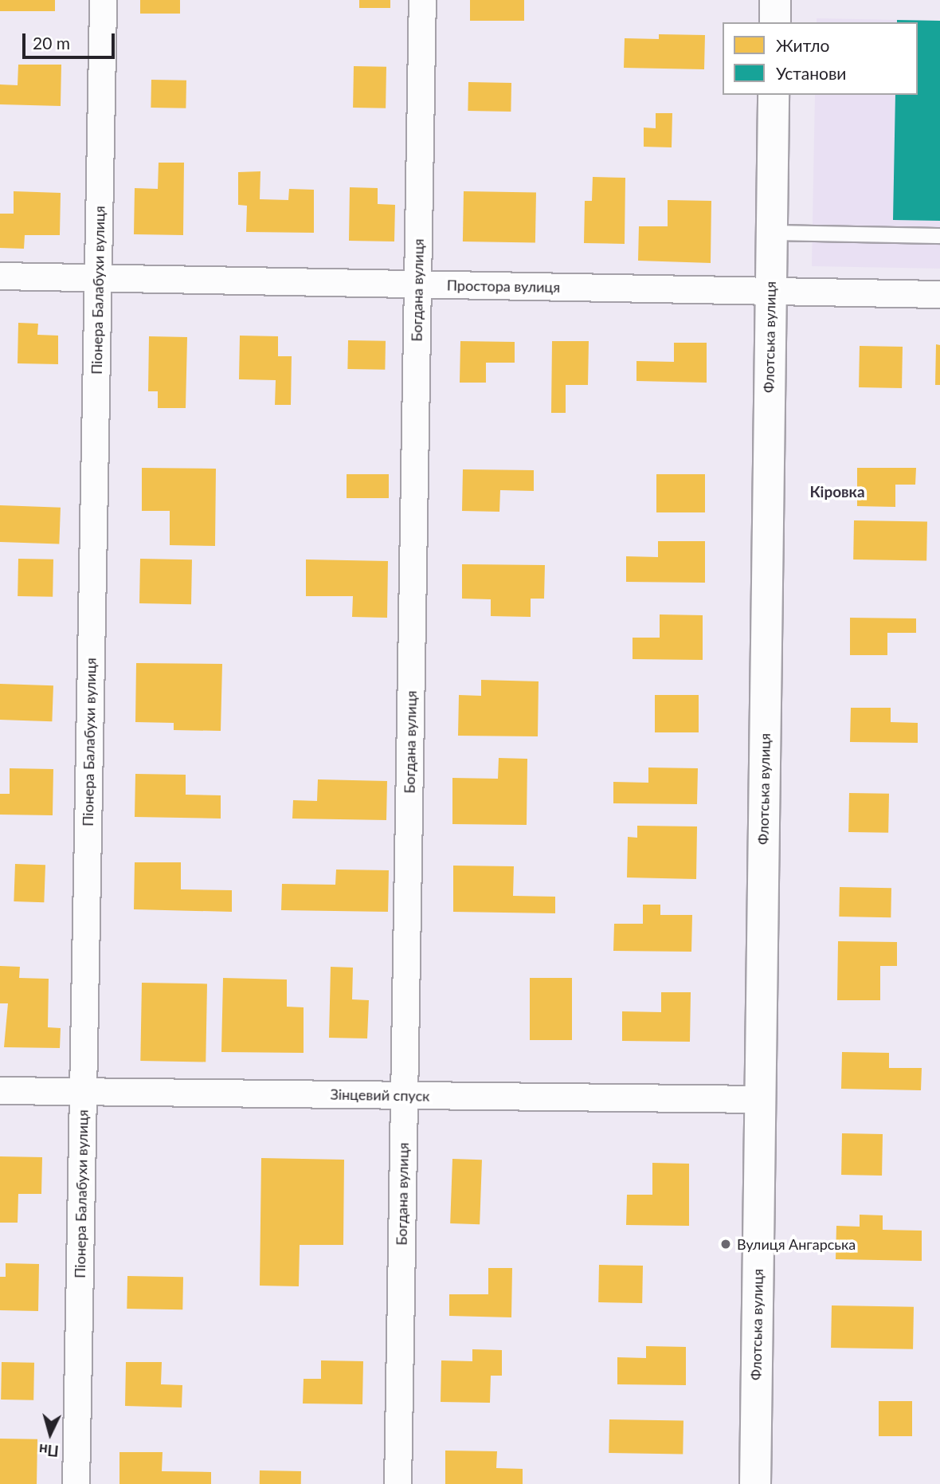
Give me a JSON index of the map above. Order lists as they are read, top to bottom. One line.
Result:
{"streets":{"street":["Простора вулиця","Піонера Балабухи вулиця","Богдана вулиця","Флотська вулиця","Зінцевий спуск"]},"crossings":[["Простора вулиця","Піонера Балабухи вулиця"],["Простора вулиця","Богдана вулиця"],["Простора вулиця","Флотська вулиця"],["Піонера Балабухи вулиця","Зінцевий спуск"],["Богдана вулиця","Зінцевий спуск"],["Флотська вулиця","Зінцевий спуск"]],"districts":["Кіровка"],"places":["Вулиця Ангарська"],"legend":["Житло","Установи"],"scale_bar":"20 m","north":"bottom"}
